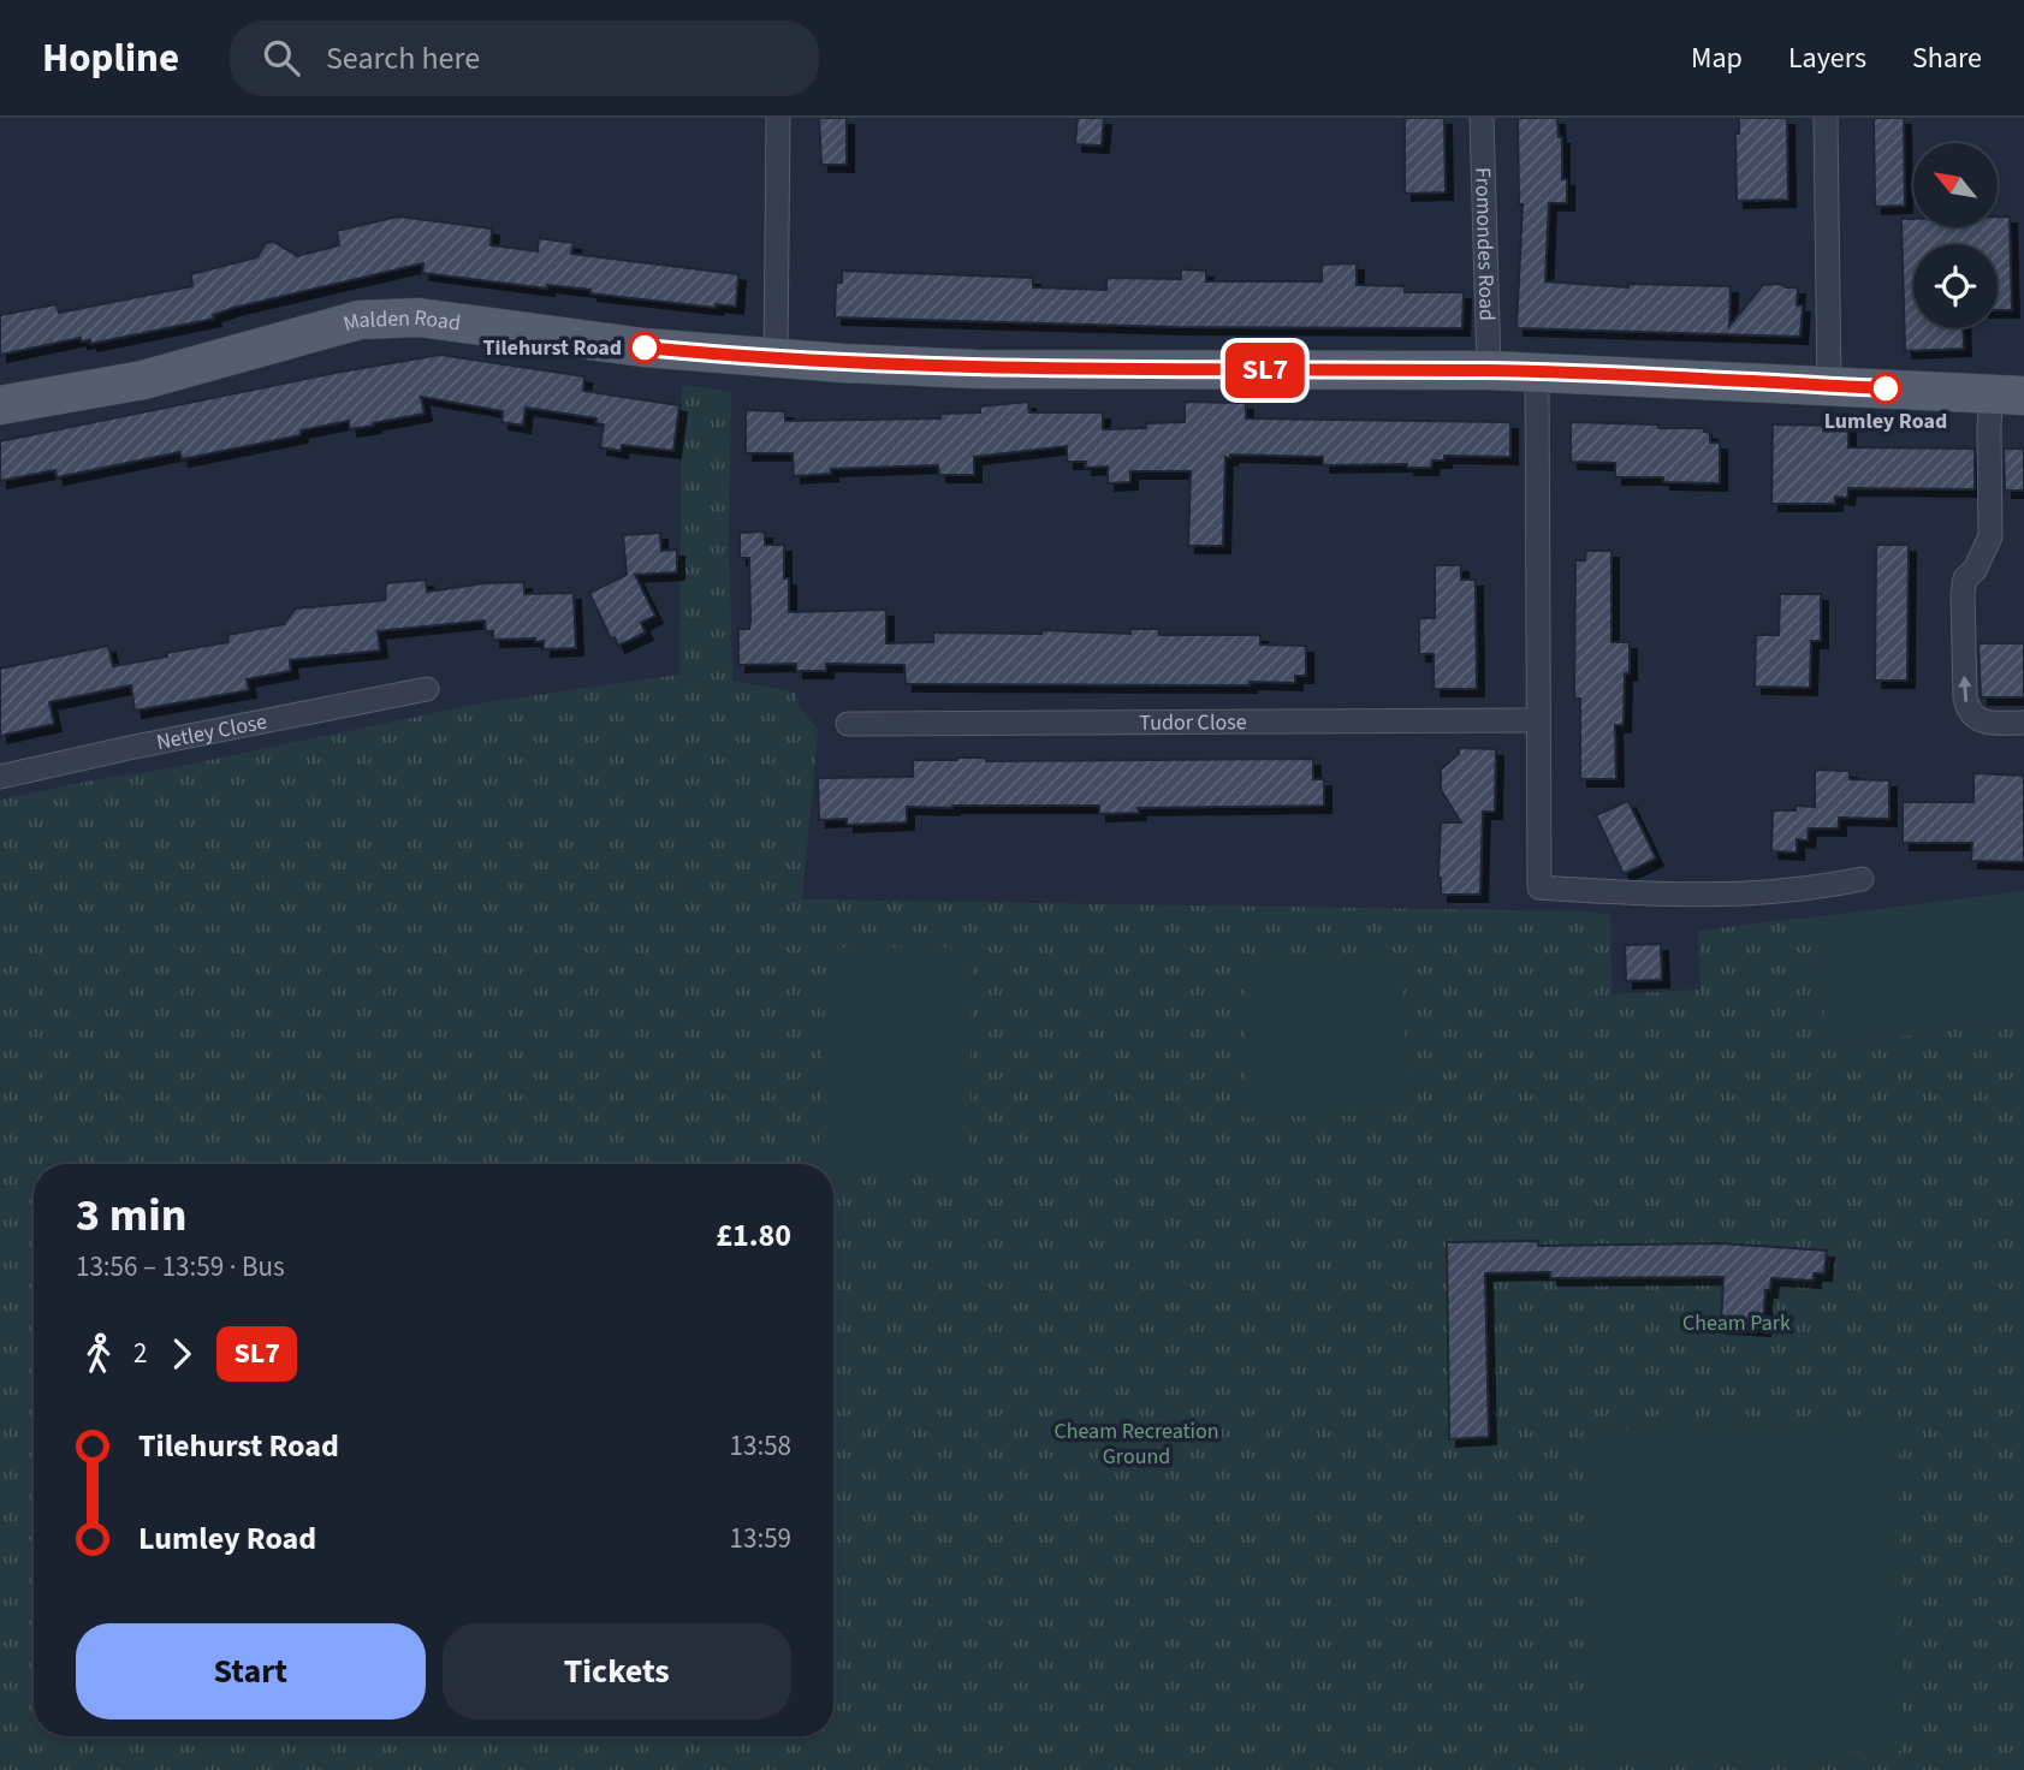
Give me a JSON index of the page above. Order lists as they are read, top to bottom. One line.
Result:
{"streets":{"main road":["Malden Road"],"street":["Fromondes Road","Tudor Close","Netley Close"]},"crossings":[["Fromondes Road","Malden Road"]],"parks":["Cheam Park","Cheam Recreation Ground"],"places":["Tilehurst Road","Lumley Road"],"lines":["bus line SL7"],"north":"top left","page":{"header":"Hopline","search":"Search here","nav":["Map","Layers","Share"],"on_map":"SL7","heading":["3 min","13:56 – 13:59 · Bus","£1.80"],"legs":["2","SL7"],"list":[{"name":"Tilehurst Road","value":"13:58"},{"name":"Lumley Road","value":"13:59"}],"buttons":["Start","Tickets"]}}
